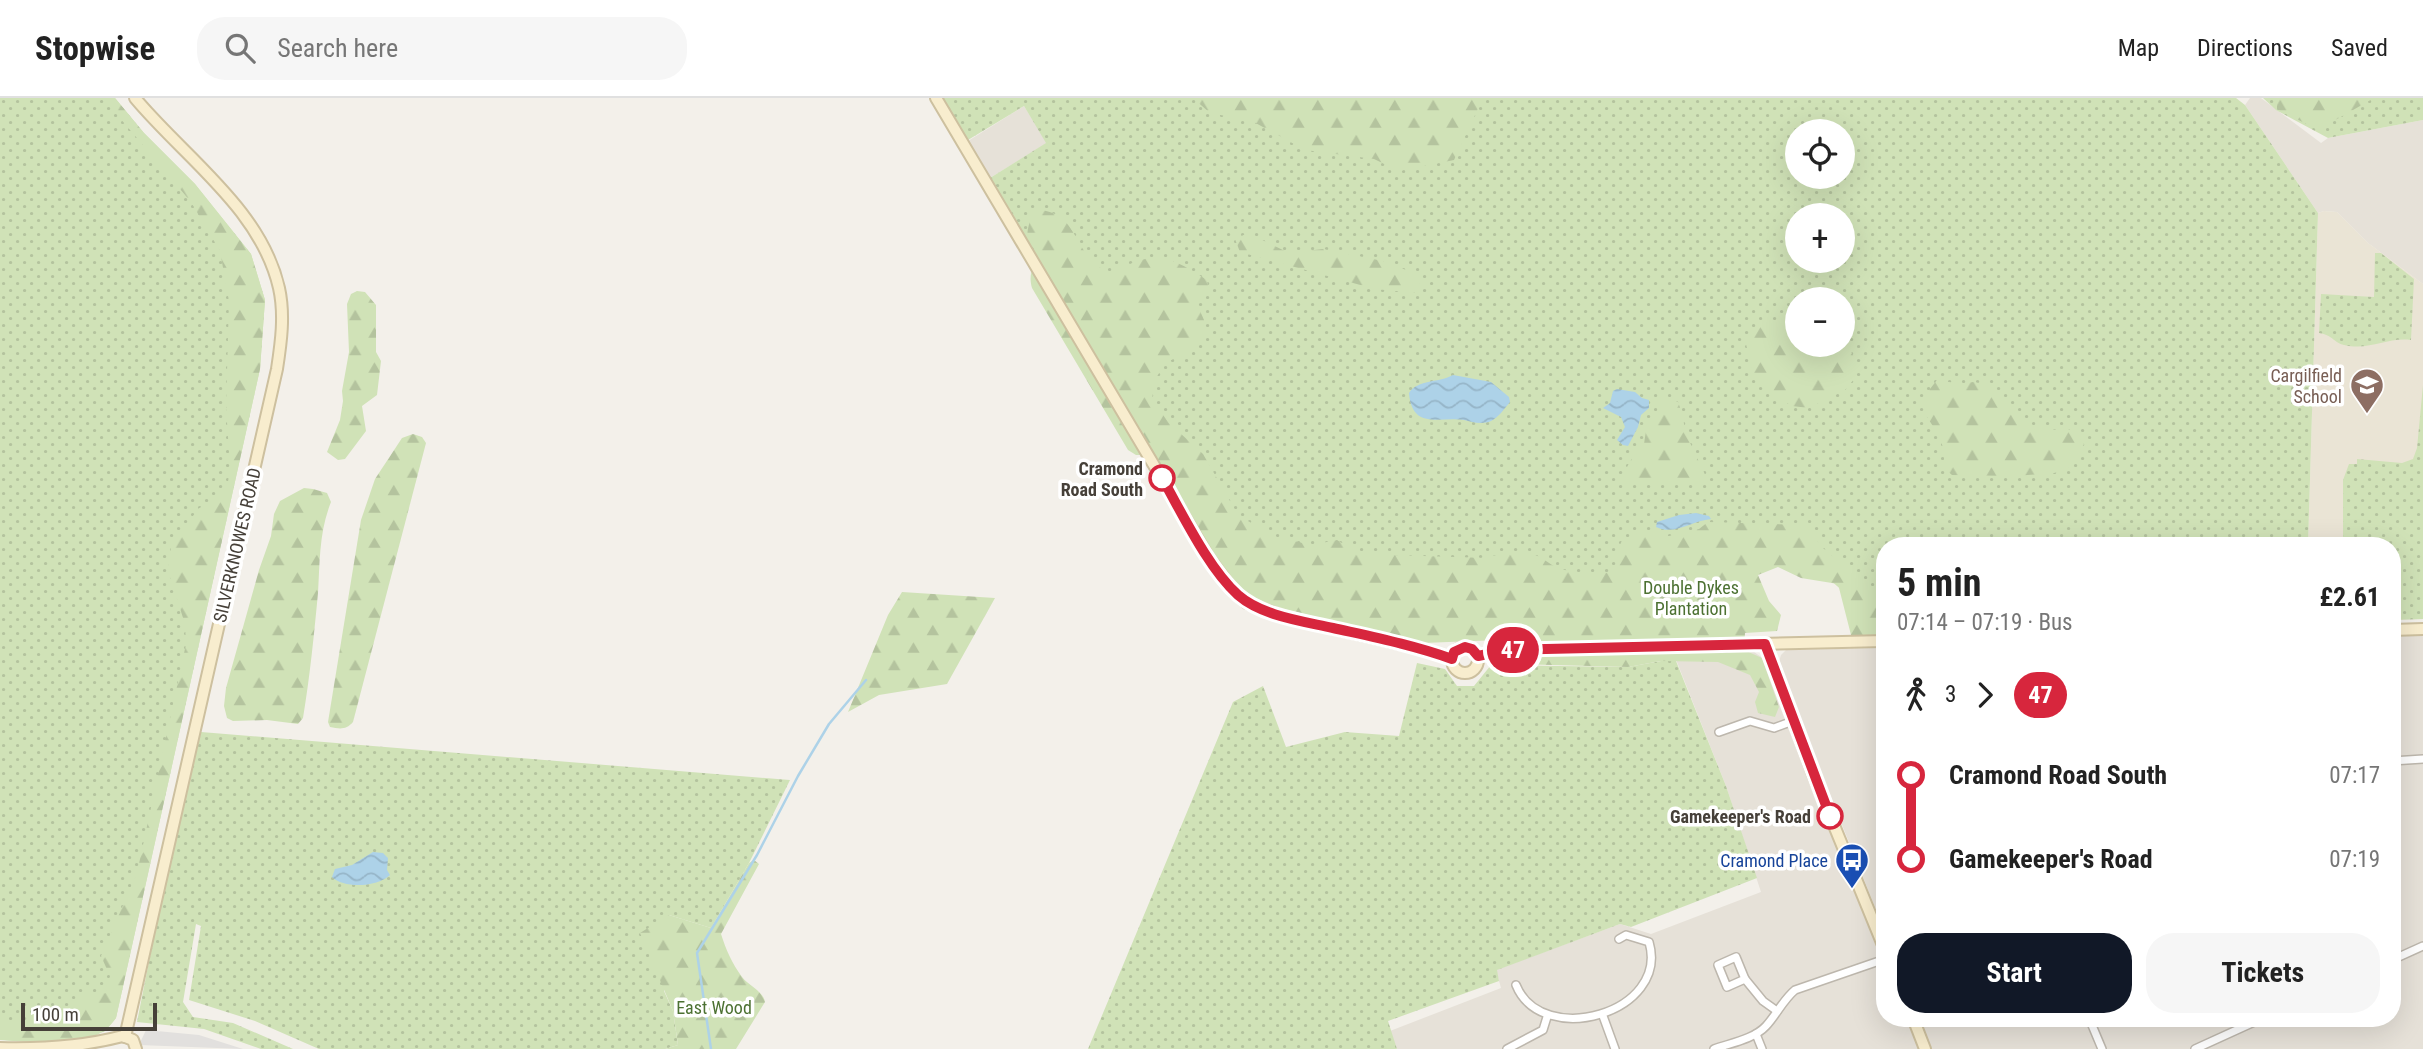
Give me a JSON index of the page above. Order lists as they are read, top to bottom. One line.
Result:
{"streets":{"street":["SILVERKNOWES ROAD"]},"parks":["Double Dykes Plantation","East Wood"],"places":{"school or university":["Cargilfield School"],"other":["Cramond Road South","Gamekeeper's Road"],"bus stop":["Cramond Place"]},"lines":["bus line 47"],"scale_bar":"100 m","page":{"header":"Stopwise","search":"Search here","nav":["Map","Directions","Saved"],"on_map":"47","map_buttons":["+","−"],"heading":["5 min","07:14 – 07:19 · Bus","£2.61"],"legs":["3","47"],"list":[{"name":"Cramond Road South","value":"07:17"},{"name":"Gamekeeper's Road","value":"07:19"}],"buttons":["Start","Tickets"],"scale":"100 m"}}
